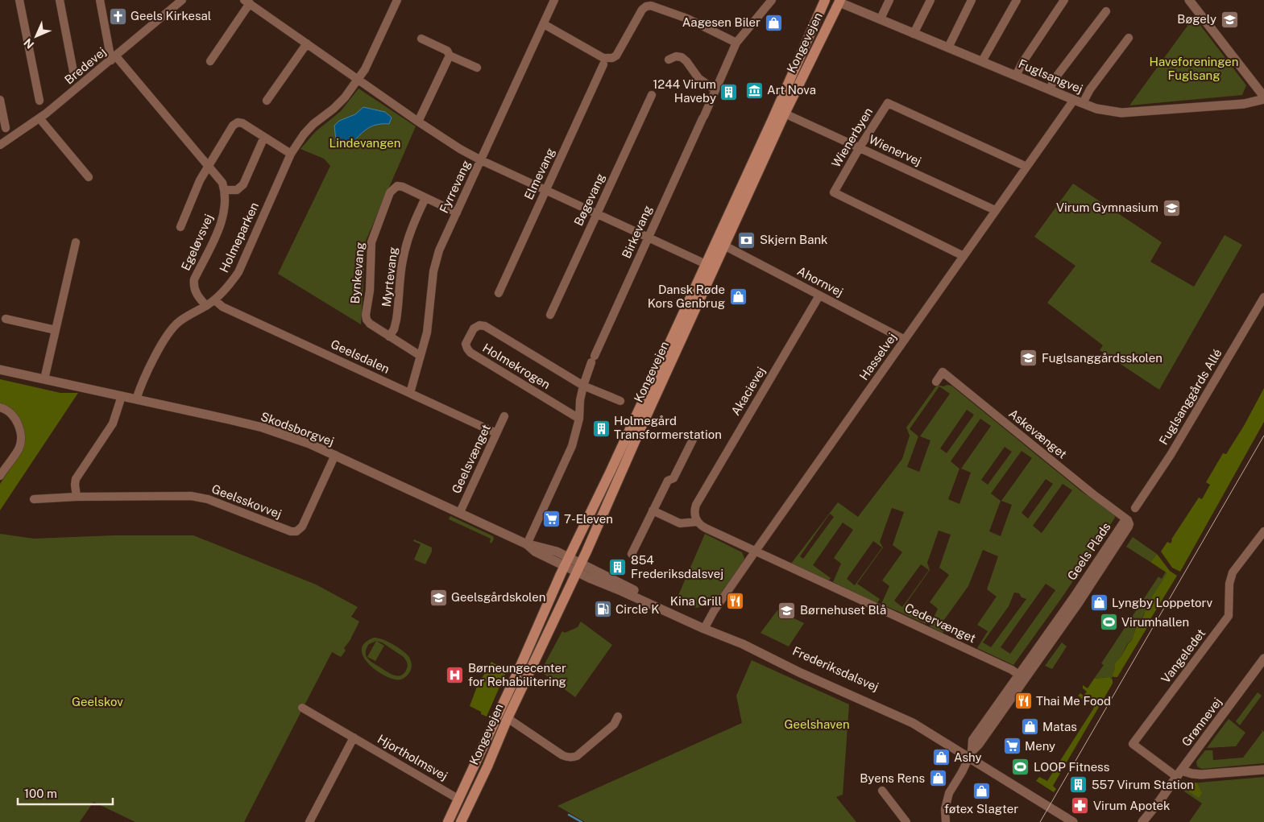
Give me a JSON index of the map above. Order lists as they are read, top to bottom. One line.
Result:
{"streets":{"main road":["Kongevejen"],"street":["Bredevej","Fuglsangvej","Wienerbyen","Wienervej","Elmevang","Fyrrevang","Bøgevang","Birkevang","Holmeparken","Egeløvsvej","Bynkevang","Myrtevang","Ahornvej","Geelsdalen","Hasselvej","Holmekrogen","Akacievej","Fuglsanggårds Allé","Skodsborgvej","Askevænget","Geelsvænget","Geelsskovvej","Geels Plads","Cedervænget","Vangeledet","Frederiksdalsvej","Grønnevej","Hjortholmsvej"]},"crossings":[["Kongevejen","Fuglsangvej"],["Kongevejen","Wienervej"],["Kongevejen","Ahornvej"],["Kongevejen","Skodsborgvej"],["Kongevejen","Frederiksdalsvej"],["Kongevejen","Hjortholmsvej"],["Fuglsangvej","Hasselvej"],["Wienerbyen","Wienervej"],["Wienerbyen","Hasselvej"],["Wienervej","Hasselvej"],["Fyrrevang","Bynkevang"],["Fyrrevang","Geelsdalen"],["Birkevang","Holmekrogen"],["Holmeparken","Egeløvsvej"],["Holmeparken","Geelsdalen"],["Holmeparken","Skodsborgvej"],["Bynkevang","Myrtevang"],["Ahornvej","Hasselvej"],["Ahornvej","Akacievej"],["Geelsdalen","Geelsvænget"],["Hasselvej","Cedervænget"],["Hasselvej","Frederiksdalsvej"],["Skodsborgvej","Geelsvænget"],["Skodsborgvej","Geelsskovvej"],["Skodsborgvej","Frederiksdalsvej"],["Askevænget","Geels Plads"],["Geels Plads","Cedervænget"],["Geels Plads","Frederiksdalsvej"],["Vangeledet","Grønnevej"]],"parks":["Haveforeningen Fuglsang","Lindevangen","Geelskov","Geelshaven"],"places":{"church":["Geels Kirkesal"],"school or university":["Bøgely","Virum Gymnasium","Fuglsanggårdsskolen","Geelsgårdskolen","Børnehuset Blå"],"shop":["Aagesen Biler","Dansk Røde Kors Genbrug","Lyngby Loppetorv","Matas","Ashy","Byens Rens","føtex Slagter"],"museum":["Art Nova"],"building":["1244 Virum Haveby","Holmegård Transformerstation","854 Frederiksdalsvej","557 Virum Station"],"bank":["Skjern Bank"],"supermarket":["7-Eleven","Meny"],"restaurant":["Kina Grill","Thai Me Food"],"fuel station":["Circle K"],"sports":["Virumhallen","LOOP Fitness"],"hospital":["Børneungecenter for Rehabilitering"],"pharmacy":["Virum Apotek"]},"scale_bar":"100 m","north":"bottom left"}
